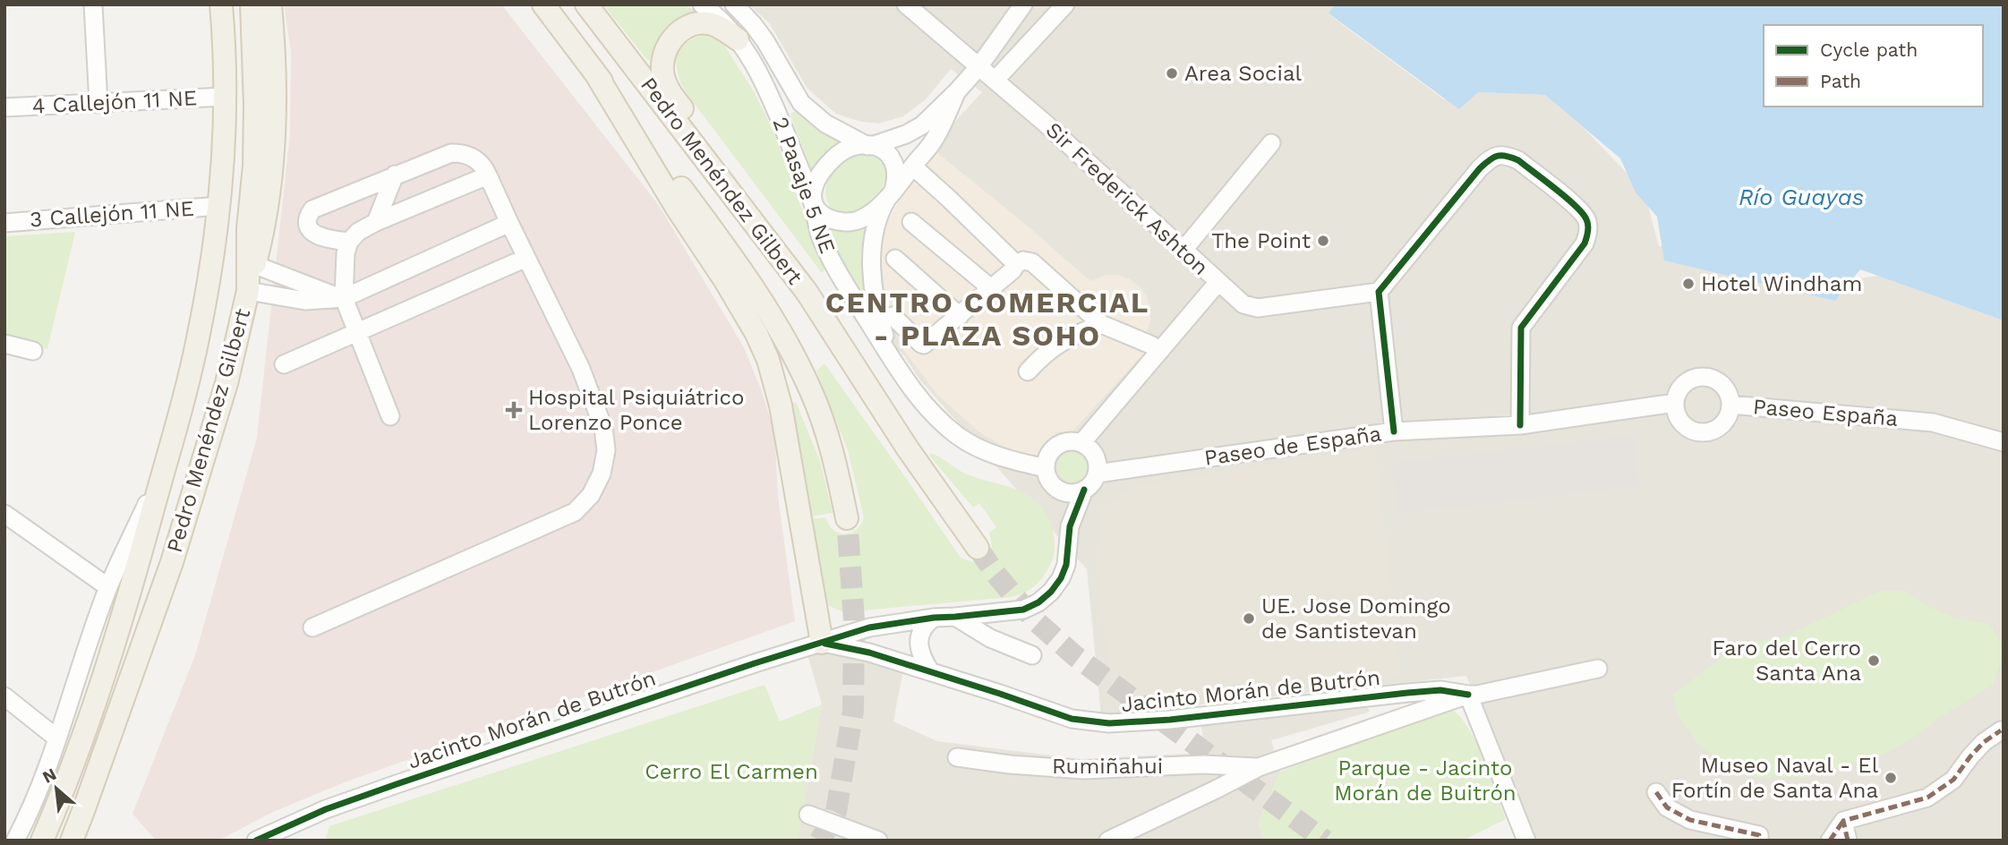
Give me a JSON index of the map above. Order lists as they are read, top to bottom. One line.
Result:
{"streets":{"main road":["Pedro Menéndez Gilbert"],"street":["4 Callejón 11 NE","2 Pasaje 5 NE","Sir Frederick Ashton","3 Callejón 11 NE","Paseo España","Paseo de España","Jacinto Morán de Butrón","Rumiñahui"]},"crossings":[["4 Callejón 11 NE","Pedro Menéndez Gilbert"],["Pedro Menéndez Gilbert","3 Callejón 11 NE"],["2 Pasaje 5 NE","Paseo de España"],["2 Pasaje 5 NE","Jacinto Morán de Butrón"],["Paseo España","Paseo de España"],["Paseo de España","Jacinto Morán de Butrón"]],"districts":["CENTRO COMERCIAL - PLAZA SOHO"],"water":["Río Guayas"],"parks":["Parque - Jacinto Morán de Buitrón","Cerro El Carmen"],"places":{"other":["Area Social","The Point","Hotel Windham","UE. Jose Domingo de Santistevan","Faro del Cerro Santa Ana","Museo Naval - El Fortín de Santa Ana"],"health":["Hospital Psiquiátrico Lorenzo Ponce"]},"legend":["Cycle path","Path"],"north":"top left"}
